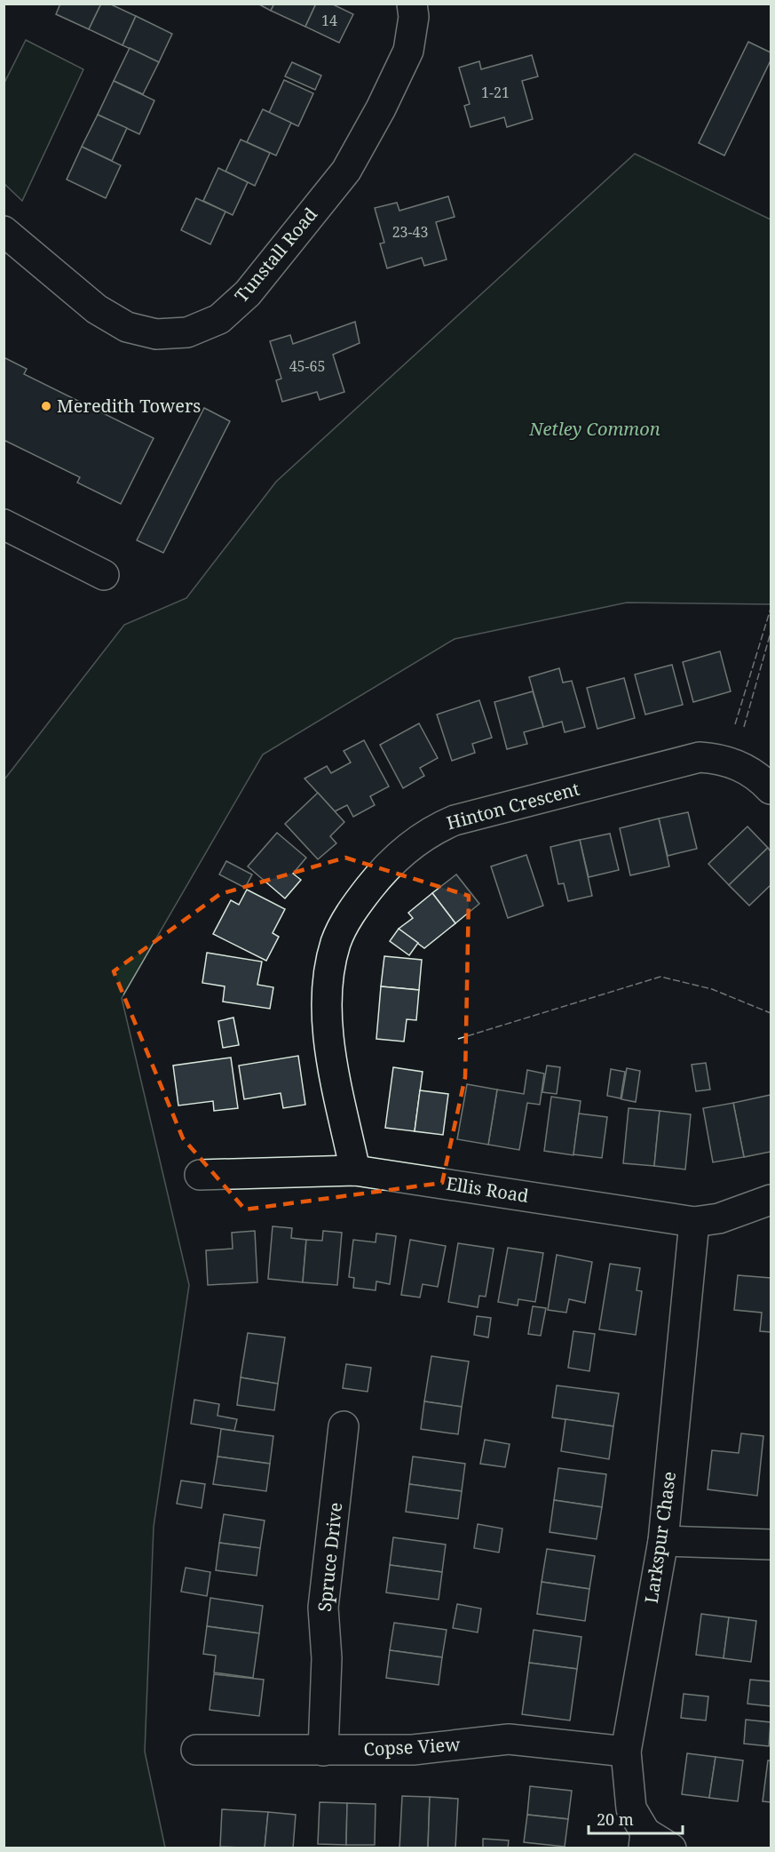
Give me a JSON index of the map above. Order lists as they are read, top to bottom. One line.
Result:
{"streets":{"street":["Tunstall Road","Hinton Crescent","Ellis Road","Larkspur Chase","Spruce Drive","Copse View"]},"crossings":[["Hinton Crescent","Ellis Road"],["Ellis Road","Larkspur Chase"],["Larkspur Chase","Copse View"],["Spruce Drive","Copse View"]],"parks":["Netley Common"],"places":["Meredith Towers"],"house_numbers":["14","1-21","23-43","45-65"],"scale_bar":"20 m"}
